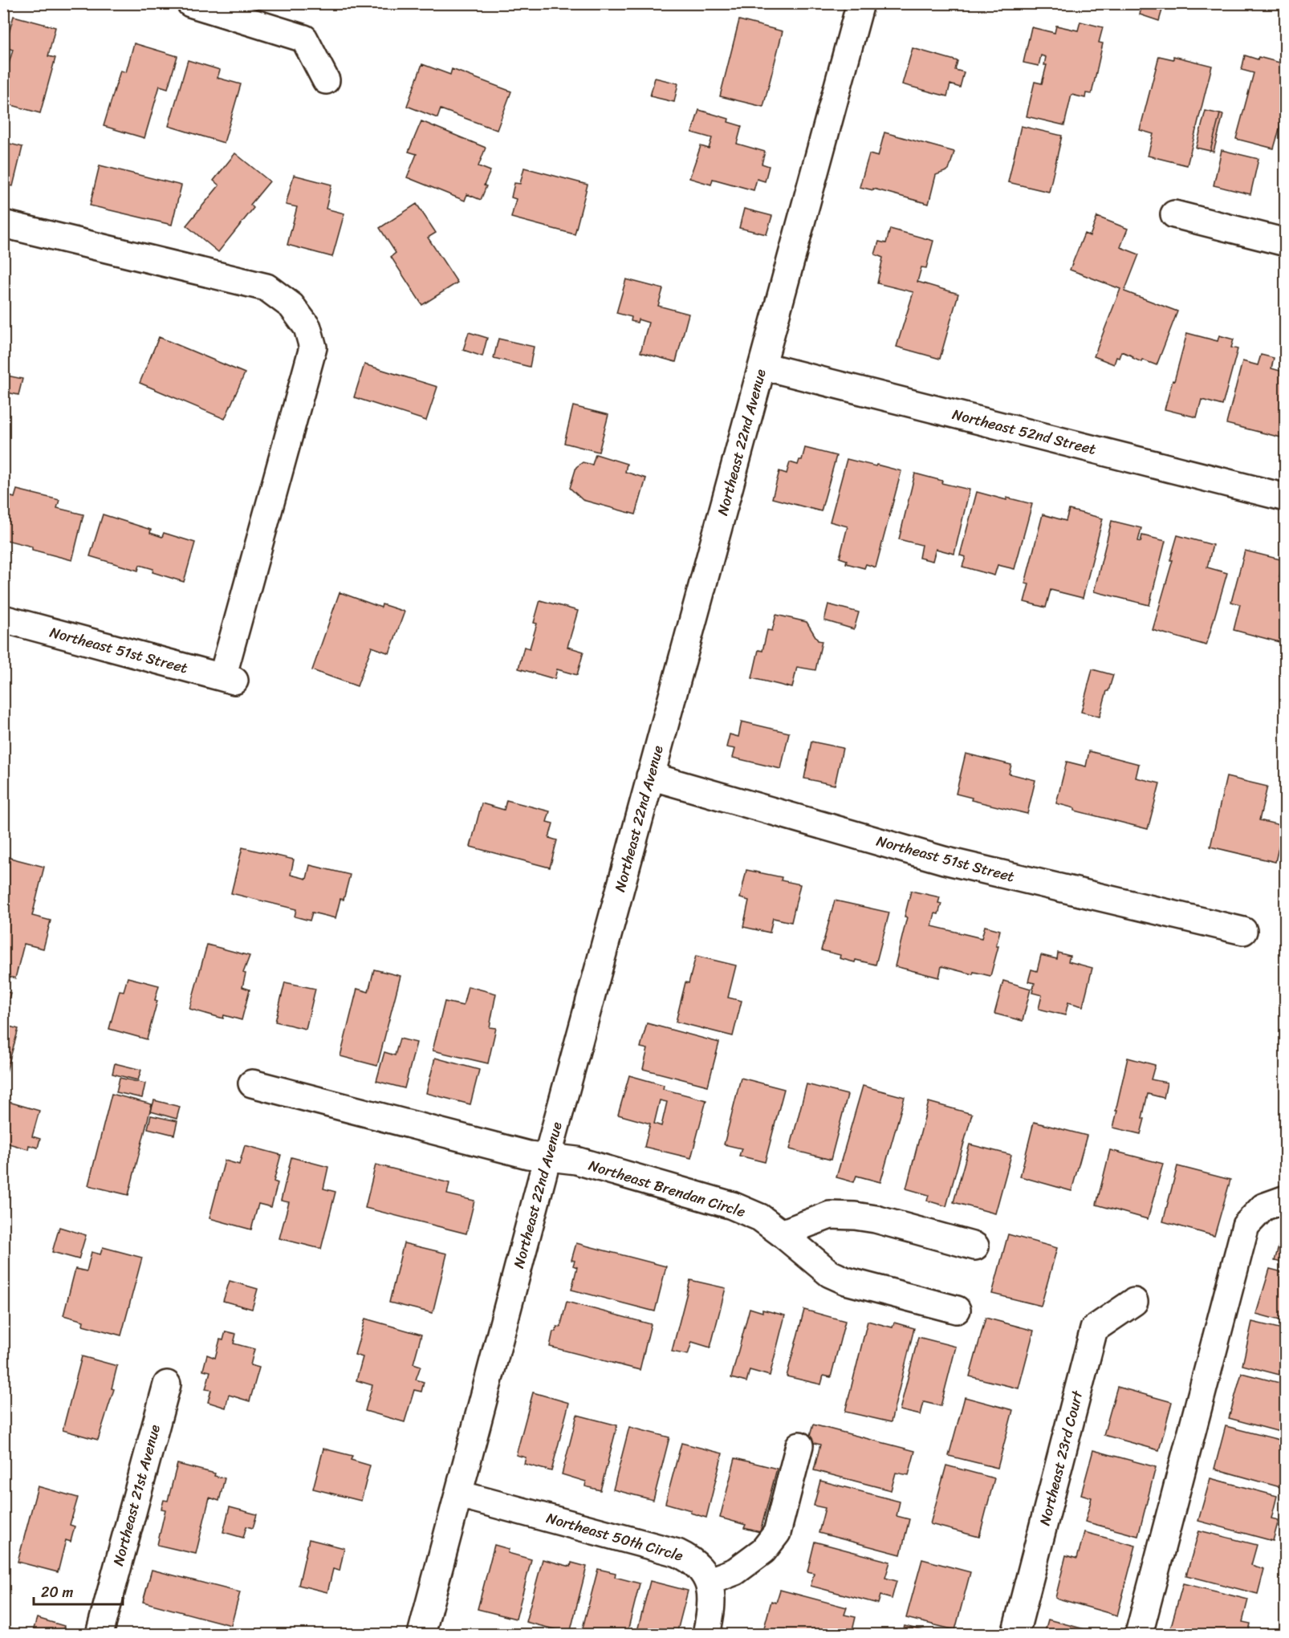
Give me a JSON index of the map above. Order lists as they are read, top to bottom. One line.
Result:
{"streets":{"street":["Northeast 52nd Street","Northeast 22nd Avenue","Northeast 51st Street","Northeast Brendan Circle","Northeast 23rd Court","Northeast 21st Avenue","Northeast 50th Circle"]},"crossings":[["Northeast 52nd Street","Northeast 22nd Avenue"],["Northeast 22nd Avenue","Northeast 51st Street"],["Northeast 22nd Avenue","Northeast Brendan Circle"],["Northeast 22nd Avenue","Northeast 50th Circle"]],"scale_bar":"20 m"}
